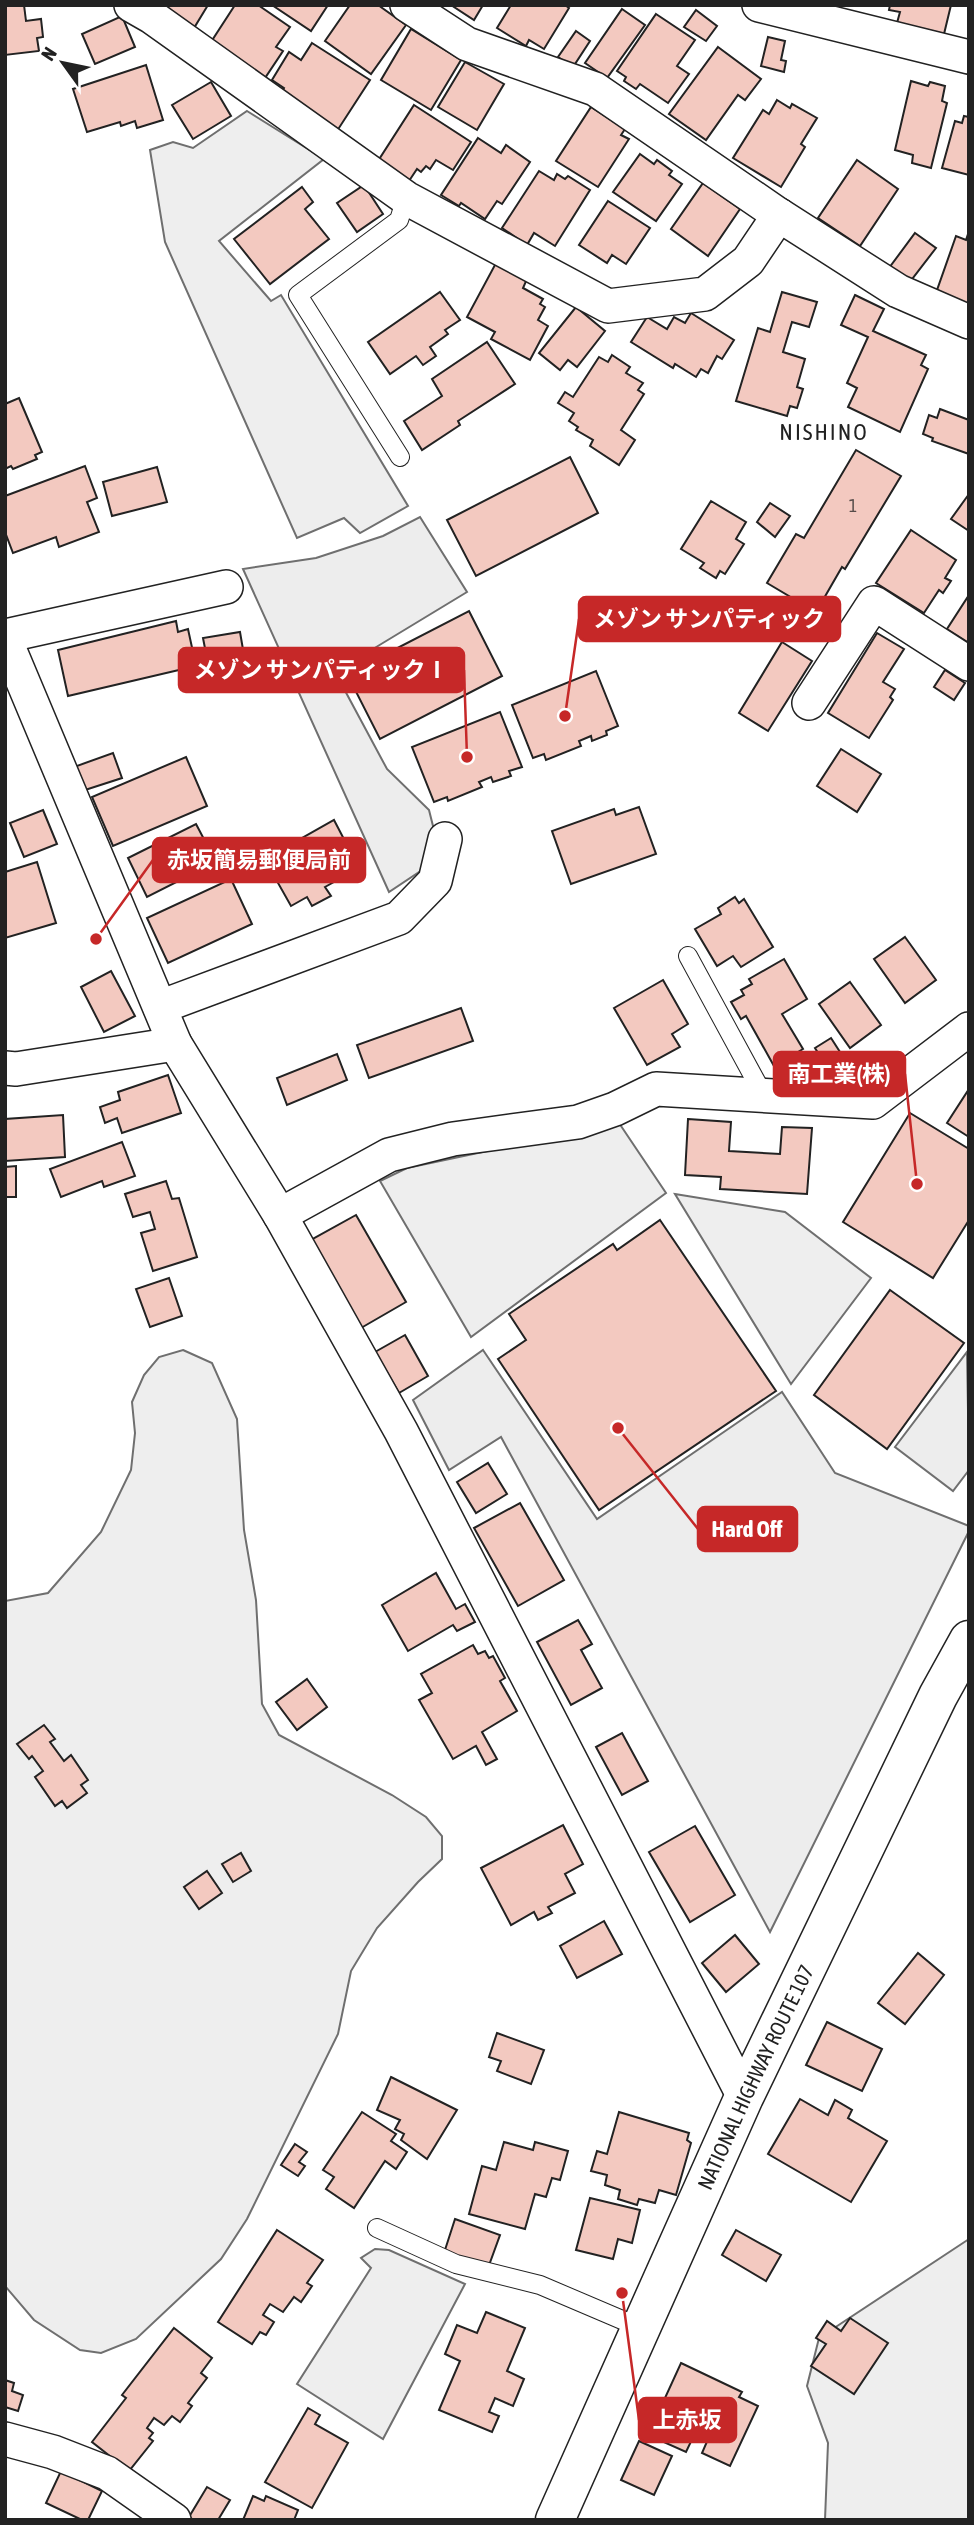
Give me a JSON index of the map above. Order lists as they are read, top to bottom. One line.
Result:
{"streets":{"highway":["NATIONAL HIGHWAY ROUTE 107"]},"districts":["NISHINO"],"places":["メゾン サンパティック","メゾン サンパティックⅠ","赤坂簡易郵便局前","南工業(株)","Hard Off","上赤坂"],"house_numbers":["1"],"north":"top left"}
